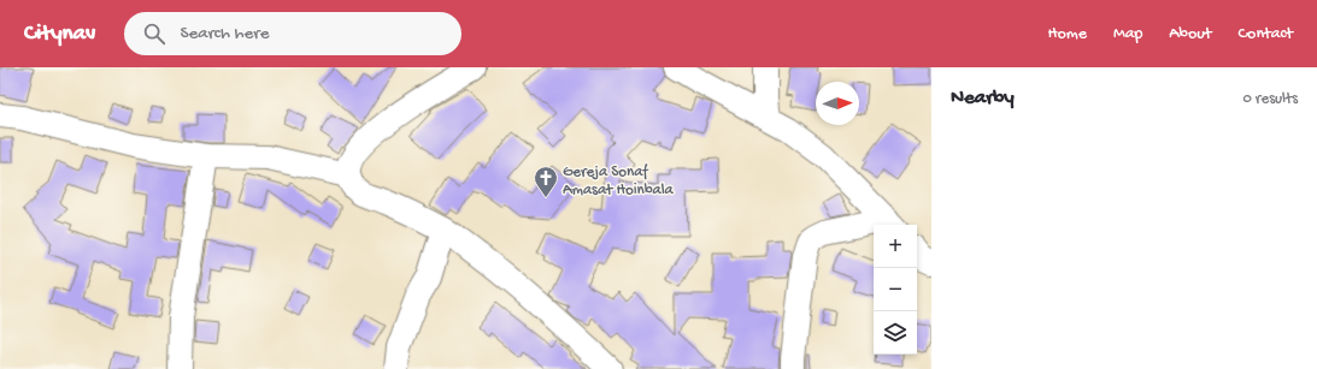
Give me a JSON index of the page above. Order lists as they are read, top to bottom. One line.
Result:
{"places":{"church":["Gereja Sonaf Amasat Hoinbala"]},"north":"right","page":{"header":"Citynav","search":"Search here","nav":["Home","Map","About","Contact"],"heading":["Nearby","0 results"],"map_buttons":["+","−"]}}
